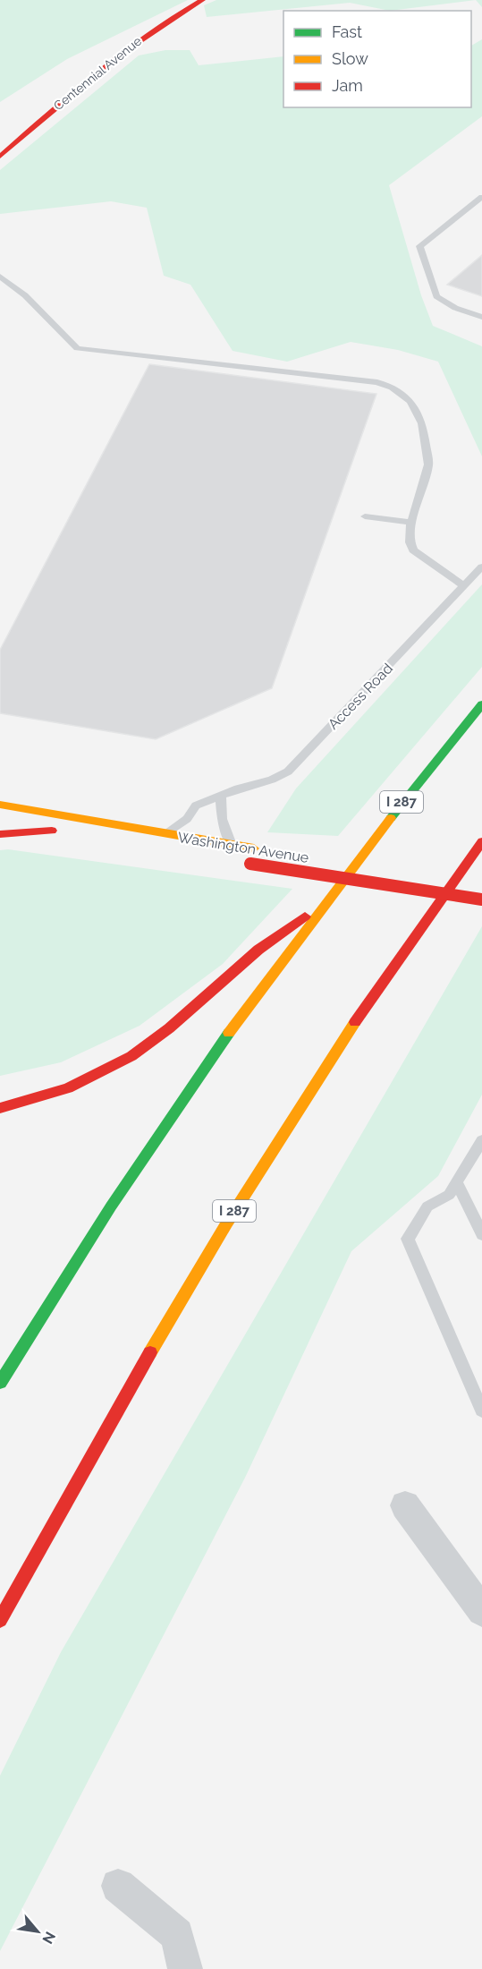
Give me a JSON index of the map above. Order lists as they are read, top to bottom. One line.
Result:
{"streets":{"main road":["Centennial Avenue","I 287","Washington Avenue"],"lane":["Access Road"]},"crossings":[["Access Road","Washington Avenue"]],"legend":["Fast","Slow","Jam"],"north":"bottom right"}
